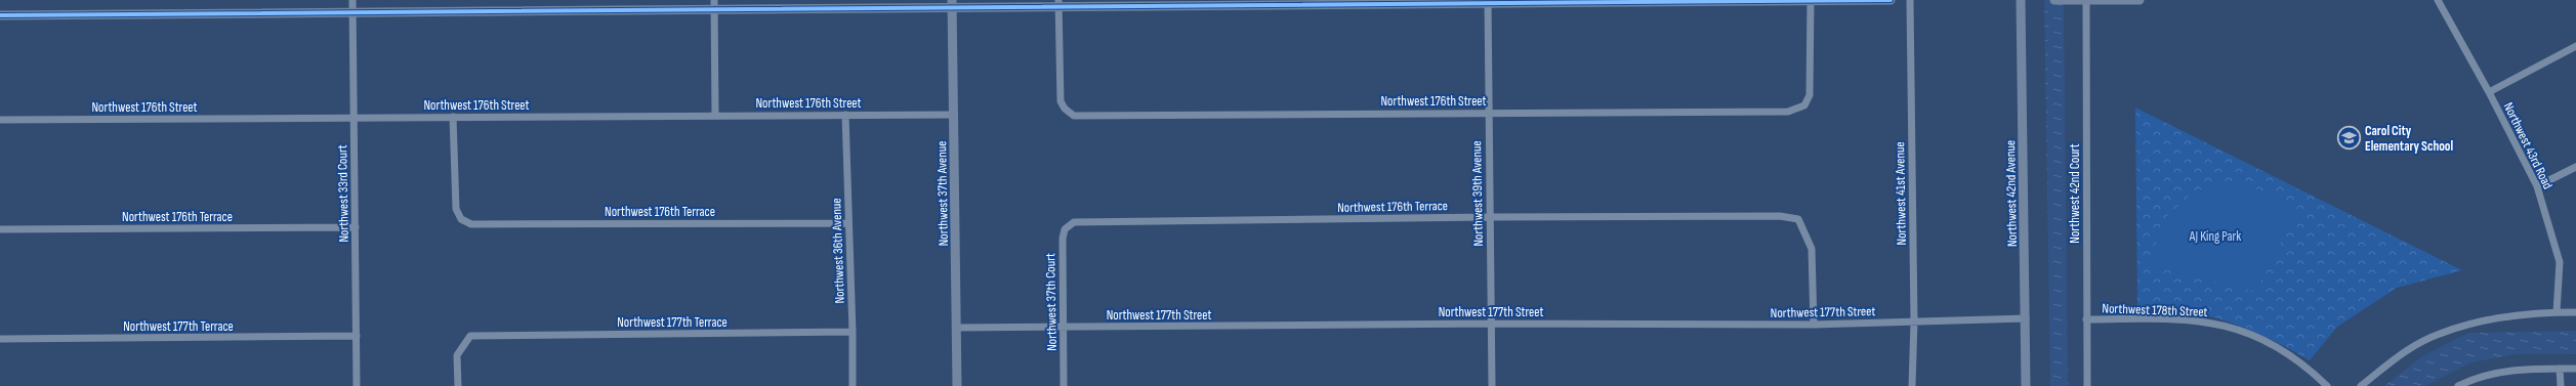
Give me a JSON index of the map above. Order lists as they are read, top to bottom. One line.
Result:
{"streets":{"street":["Northwest 176th Street","Northwest 43rd Road","Northwest 33rd Court","Northwest 37th Avenue","Northwest 39th Avenue","Northwest 41st Avenue","Northwest 42nd Avenue","Northwest 42nd Court","Northwest 176th Terrace","Northwest 36th Avenue","Northwest 37th Court","Northwest 178th Street","Northwest 177th Street","Northwest 177th Terrace"]},"crossings":[["Northwest 176th Street","Northwest 33rd Court"],["Northwest 176th Street","Northwest 37th Avenue"],["Northwest 176th Street","Northwest 39th Avenue"],["Northwest 176th Street","Northwest 176th Terrace"],["Northwest 176th Street","Northwest 36th Avenue"],["Northwest 33rd Court","Northwest 176th Terrace"],["Northwest 33rd Court","Northwest 177th Terrace"],["Northwest 37th Avenue","Northwest 177th Street"],["Northwest 39th Avenue","Northwest 176th Terrace"],["Northwest 39th Avenue","Northwest 177th Street"],["Northwest 41st Avenue","Northwest 177th Street"],["Northwest 42nd Avenue","Northwest 177th Street"],["Northwest 42nd Court","Northwest 178th Street"],["Northwest 176th Terrace","Northwest 36th Avenue"],["Northwest 176th Terrace","Northwest 37th Court"],["Northwest 176th Terrace","Northwest 177th Street"],["Northwest 36th Avenue","Northwest 177th Terrace"],["Northwest 37th Court","Northwest 177th Street"]],"parks":["AJ King Park"],"places":{"school or university":["Carol City Elementary School"]}}
